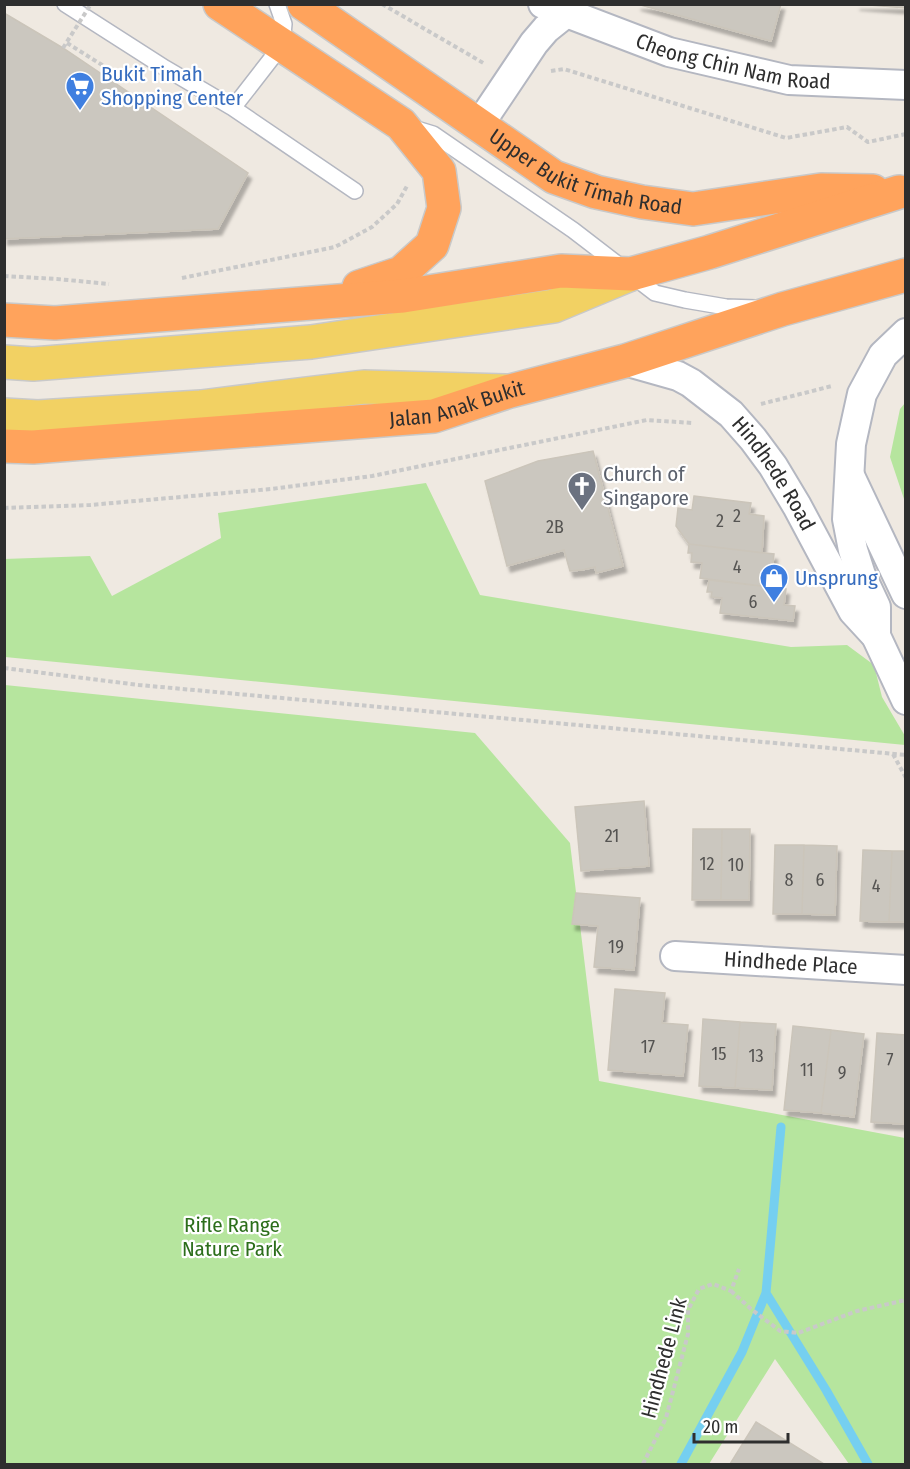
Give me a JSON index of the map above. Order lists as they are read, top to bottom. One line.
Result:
{"streets":{"highway":["Upper Bukit Timah Road","Jalan Anak Bukit"],"street":["Cheong Chin Nam Road","Hindhede Road","Hindhede Place"],"path":["Hindhede Link"]},"crossings":[["Cheong Chin Nam Road","Upper Bukit Timah Road"]],"parks":["Rifle Range Nature Park"],"places":{"supermarket":["Bukit Timah Shopping Center"],"church":["Church of Singapore"],"shop":["Unsprung"]},"house_numbers":["2","2","2B","4","6","21","12","10","8","6","4","19","17","15","13","7","11","9"],"scale_bar":"20 m"}
